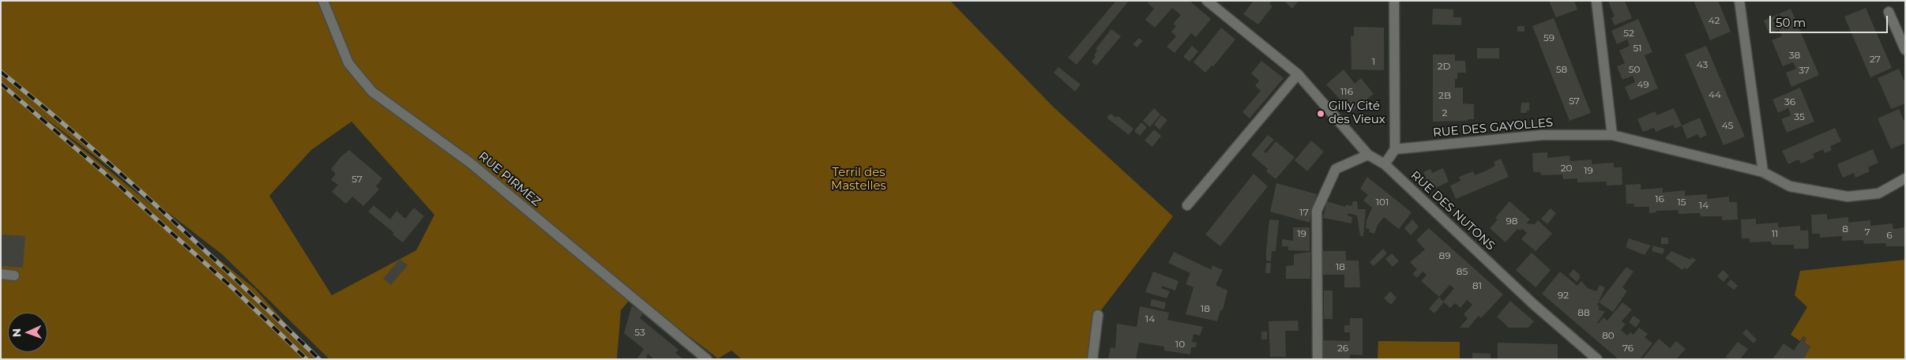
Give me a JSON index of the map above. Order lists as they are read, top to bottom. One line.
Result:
{"streets":{"street":["RUE DES GAYOLLES","RUE PIRMEZ","RUE DES NUTONS"]},"parks":["Terril des Mastelles"],"places":["Gilly Cité des Vieux"],"house_numbers":["42","52","59","51","38","27","1","43","2D","58","50","37","49","116","44","2B","57","36","2","35","45","20","19","57","16","101","15","14","17","98","8","7","19","11","6","89","18","85","81","92","18","88","14","53","80","10","26","76"],"scale_bar":"50 m","north":"left"}
